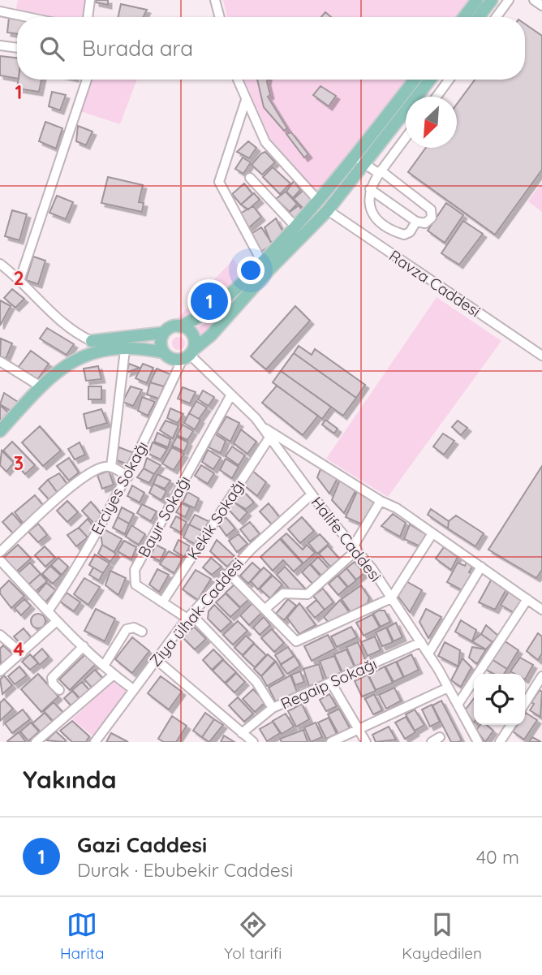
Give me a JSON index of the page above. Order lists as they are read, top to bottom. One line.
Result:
{"streets":{"street":["Ravza Caddesi","Erciyes Sokağı","Bayır Sokağı","Kekik Sokağı","Halife Caddesi","Ziya ülhak Caddesi","Regaip Sokağı"]},"crossings":[["Erciyes Sokağı","Halife Caddesi"],["Bayır Sokağı","Kekik Sokağı"],["Bayır Sokağı","Halife Caddesi"],["Bayır Sokağı","Ziya ülhak Caddesi"],["Bayır Sokağı","Regaip Sokağı"],["Kekik Sokağı","Halife Caddesi"],["Halife Caddesi","Ziya ülhak Caddesi"],["Halife Caddesi","Regaip Sokağı"]],"north":"bottom left","page":{"search":"Burada ara","pins":"1","heading":"Yakında","list":[{"mark":"1","name":"Gazi Caddesi","note":"Durak · Ebubekir Caddesi","value":"40 m"}],"nav":["Harita","Yol tarifi","Kaydedilen"]},"grid":{"rows":["1","2","3","4"]}}
